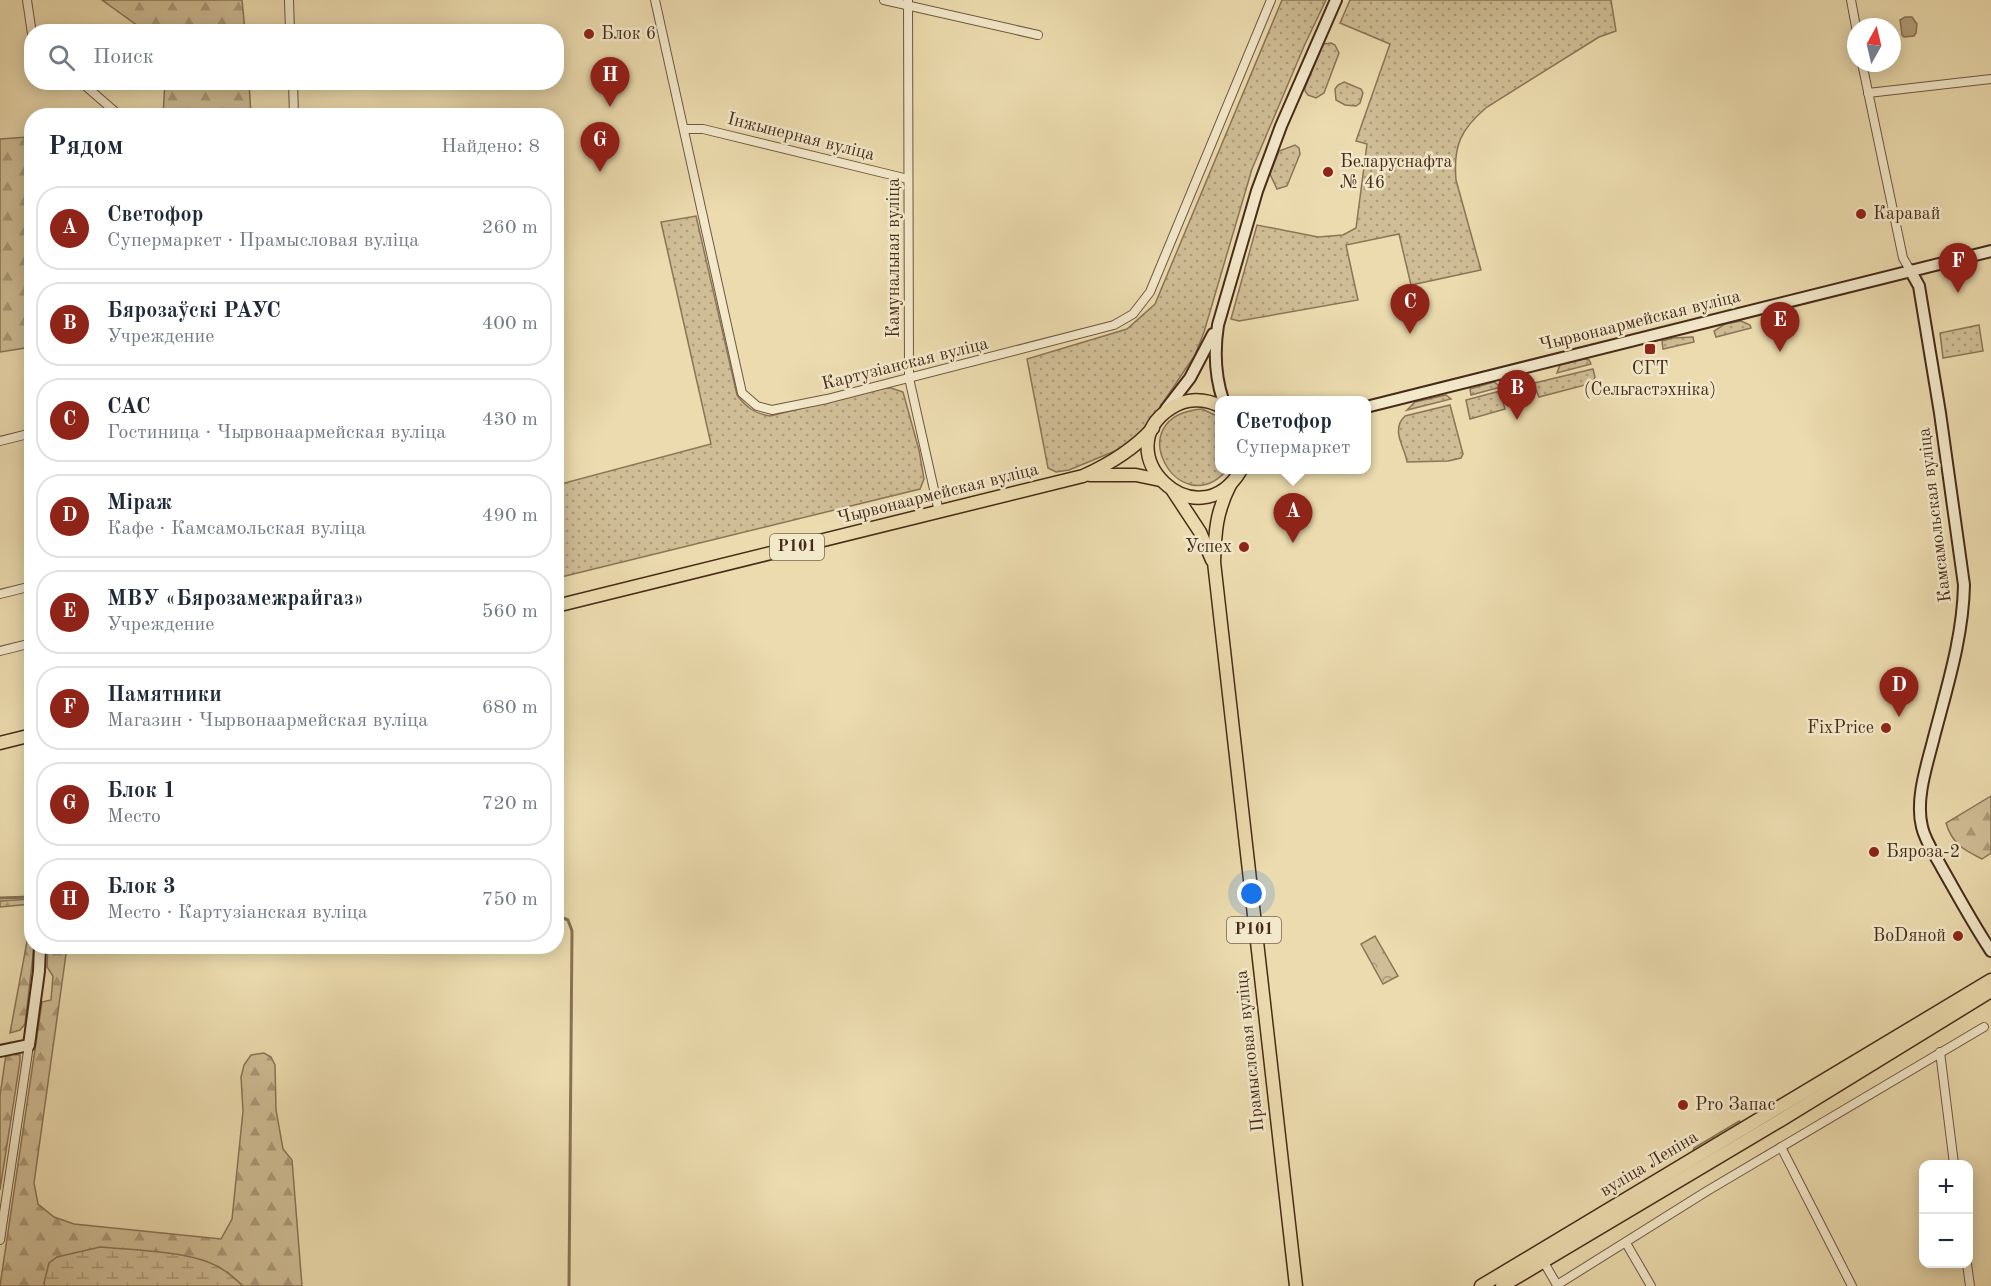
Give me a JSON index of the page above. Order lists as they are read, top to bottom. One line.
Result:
{"streets":{"main road":["Чырвонаармейская вуліца","Камсамольская вуліца","Р101","Прамысловая вуліца","вуліца Леніна"],"street":["Інжынерная вуліца","Камунальная вуліца","Картузіанская вуліца"]},"crossings":[["Інжынерная вуліца","Камунальная вуліца"],["Інжынерная вуліца","Картузіанская вуліца"],["Камунальная вуліца","Чырвонаармейская вуліца"],["Камунальная вуліца","Картузіанская вуліца"],["Чырвонаармейская вуліца","Камсамольская вуліца"],["Чырвонаармейская вуліца","Р101"],["Р101","Прамысловая вуліца"]],"places":{"other":["Блок 6","Беларуснафта № 46","Каравай","Успех","FixPrice","Бяроза-2","ВоDяной","Pro Запас"],"transit":["СГТ (Сельгастэхніка)"]},"north":"top","page":{"search":"Поиск","pins":["H","G","F","C","E","B","A","D"],"heading":["Рядом","Найдено: 8"],"list":[{"mark":"A","name":"Светофор","note":"Супермаркет · Прамысловая вуліца","value":"260 m"},{"mark":"B","name":"Бярозаўскі РАУС","note":"Учреждение","value":"400 m"},{"mark":"C","name":"САС","note":"Гостиница · Чырвонаармейская вуліца","value":"430 m"},{"mark":"D","name":"Міраж","note":"Кафе · Камсамольская вуліца","value":"490 m"},{"mark":"E","name":"МВУ «Бярозамежрайгаз»","note":"Учреждение","value":"560 m"},{"mark":"F","name":"Памятники","note":"Магазин · Чырвонаармейская вуліца","value":"680 m"},{"mark":"G","name":"Блок 1","note":"Место","value":"720 m"},{"mark":"H","name":"Блок 3","note":"Место · Картузіанская вуліца","value":"750 m"}],"popup":["Светофор","Супермаркет"],"map_buttons":["+","−"]}}
